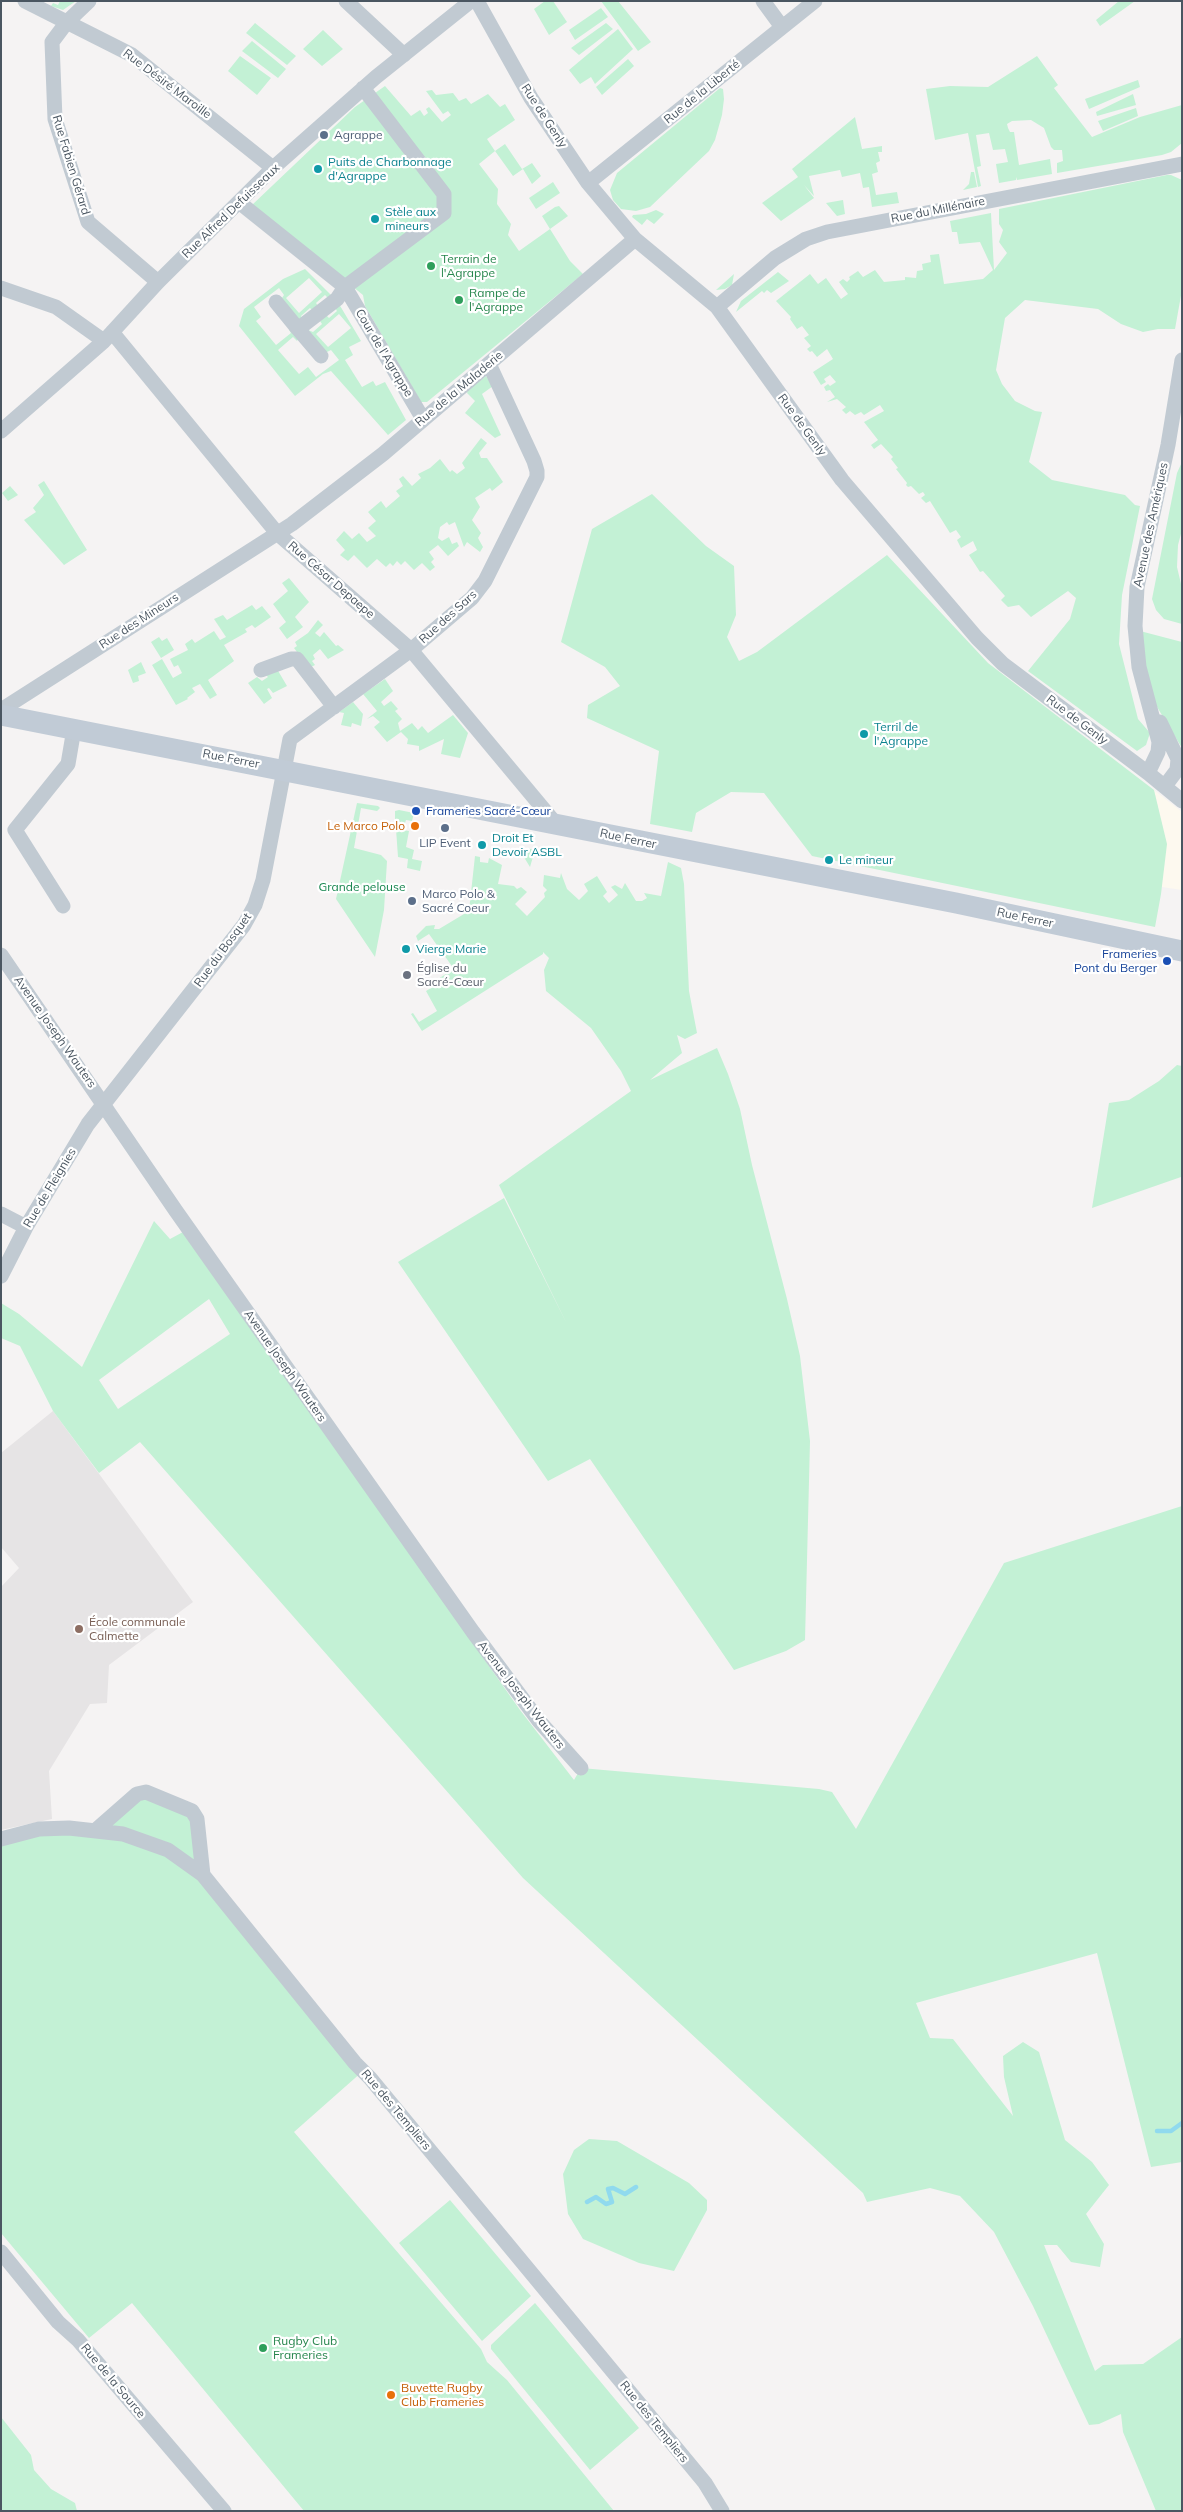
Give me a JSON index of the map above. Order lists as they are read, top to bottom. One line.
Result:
{"streets":{"main road":["Rue Ferrer"],"street":["Rue Désiré Maroille","Rue de la Liberté","Rue de Genly","Rue Fabien Gérard","Rue du Millénaire","Rue Alfred Defuisseaux","Cour de l'Agrappe","Rue de la Maladerie","Avenue des Amériques","Rue César Depaepe","Rue des Sars","Rue des Mineurs","Rue du Bosquet","Avenue Joseph Wauters","Rue de Fleignies","Rue des Templiers","Rue de la Source"]},"crossings":[["Rue Désiré Maroille","Rue Fabien Gérard"],["Rue Désiré Maroille","Rue Alfred Defuisseaux"],["Rue de la Liberté","Rue de Genly"],["Rue de Genly","Rue du Millénaire"],["Rue de Genly","Rue de la Maladerie"],["Rue Fabien Gérard","Rue Alfred Defuisseaux"],["Rue Alfred Defuisseaux","Cour de l'Agrappe"],["Rue Alfred Defuisseaux","Rue César Depaepe"],["Cour de l'Agrappe","Rue de la Maladerie"],["Rue de la Maladerie","Rue César Depaepe"],["Rue de la Maladerie","Rue des Sars"],["Rue de la Maladerie","Rue des Mineurs"],["Rue César Depaepe","Rue des Sars"],["Rue César Depaepe","Rue des Mineurs"],["Rue César Depaepe","Rue Ferrer"],["Rue des Sars","Rue Ferrer"],["Rue des Sars","Rue du Bosquet"],["Rue Ferrer","Rue du Bosquet"],["Rue du Bosquet","Avenue Joseph Wauters"],["Rue du Bosquet","Rue de Fleignies"],["Avenue Joseph Wauters","Rue de Fleignies"]],"parks":["Grande pelouse"],"places":["Agrappe","Puits de Charbonnage d'Agrappe","Stèle aux mineurs","Terrain de l'Agrappe","Rampe de l'Agrappe","Terril de l'Agrappe","Frameries Sacré-Cœur","Le Marco Polo","LIP Event","Droit Et Devoir ASBL","Le mineur","Marco Polo & Sacré Coeur","Vierge Marie","Frameries Pont du Berger","Église du Sacré-Cœur","École communale Calmette","Rugby Club Frameries","Buvette Rugby Club Frameries"]}
